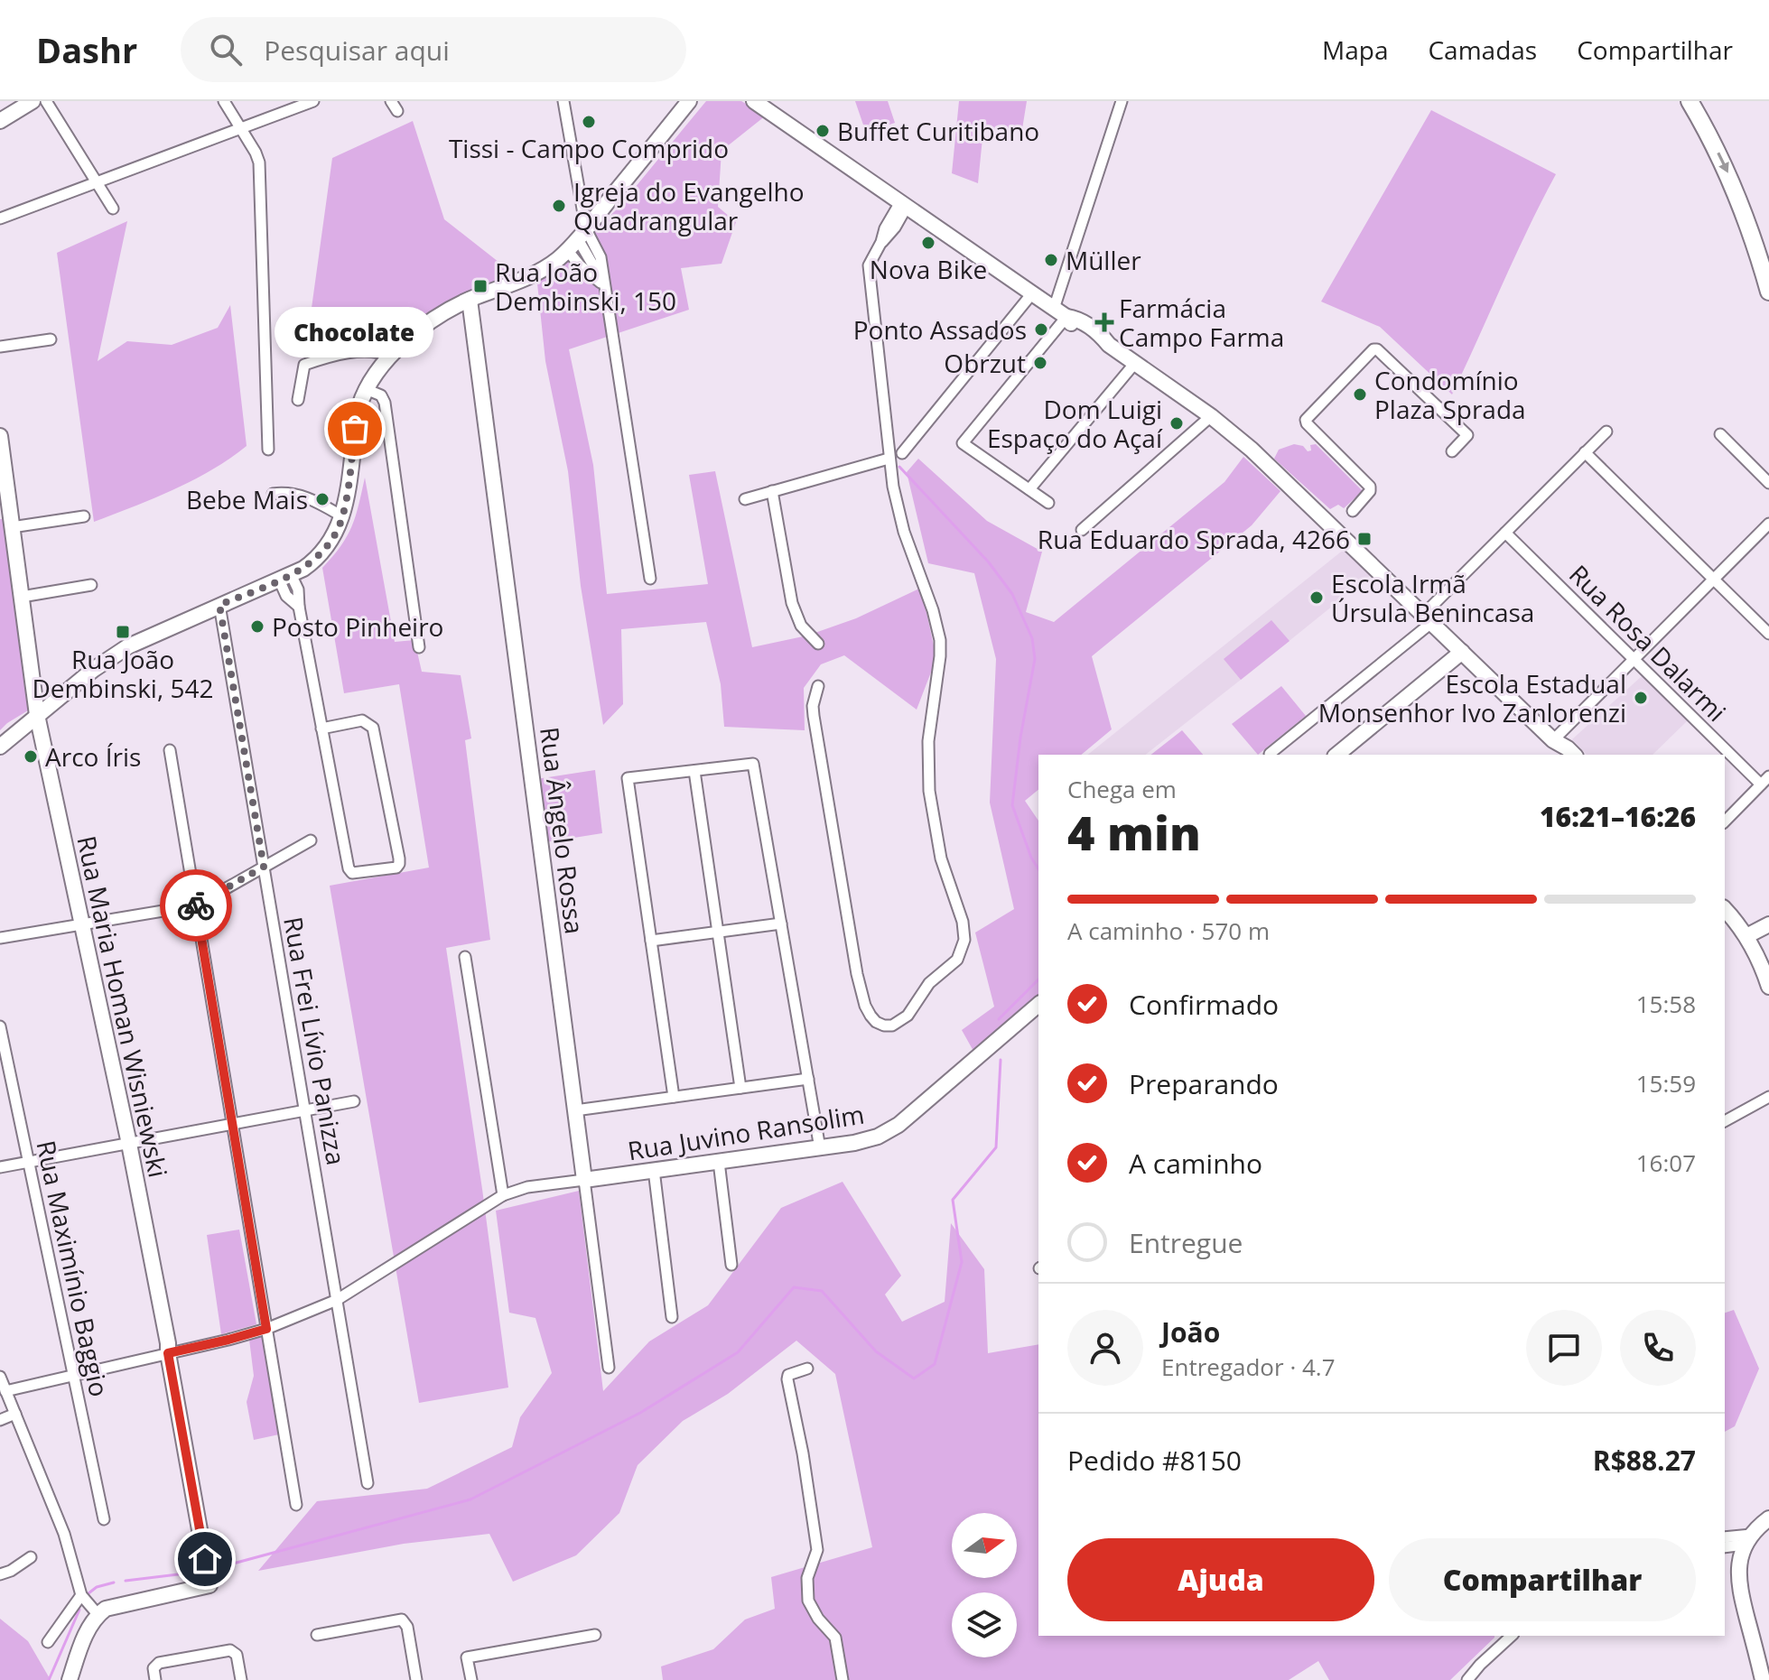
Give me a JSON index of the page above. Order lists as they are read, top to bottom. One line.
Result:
{"streets":{"street":["Rua Rosa Dalarmi","Rua Ângelo Rossa","Rua Maria Homan Wisniewski","Rua Frei Lívio Panizza","Rua Juvino Ransolim","Rua Maximínio Baggio"]},"crossings":[["Rua Ângelo Rossa","Rua Juvino Ransolim"]],"places":{"other":["Tissi - Campo Comprido","Buffet Curitibano","Igreja do Evangelho Quadrangular","Nova Bike","Müller","Ponto Assados","Obrzut","Condomínio Plaza Sprada","Dom Luigi Espaço do Açaí","Chocolate","Bebe Mais","Escola Irmã Úrsula Benincasa","Posto Pinheiro","Escola Estadual Monsenhor Ivo Zanlorenzi","Arco Íris"],"transit":["Rua João Dembinski, 150","Rua Eduardo Sprada, 4266","Rua João Dembinski, 542"],"health":["Farmácia Campo Farma"]},"north":"right","page":{"header":"Dashr","search":"Pesquisar aqui","nav":["Mapa","Camadas","Compartilhar"],"bubble":"Chocolate","heading":["4 min","Chega em","16:21–16:26"],"panel":["João","Entregador · 4.7","Pedido #8150","R$88.27"],"bar":"A caminho · 570 m","list":[["Confirmado","15:58"],["Preparando","15:59"],["A caminho","16:07"],"Entregue"],"buttons":["Ajuda","Compartilhar"]}}
